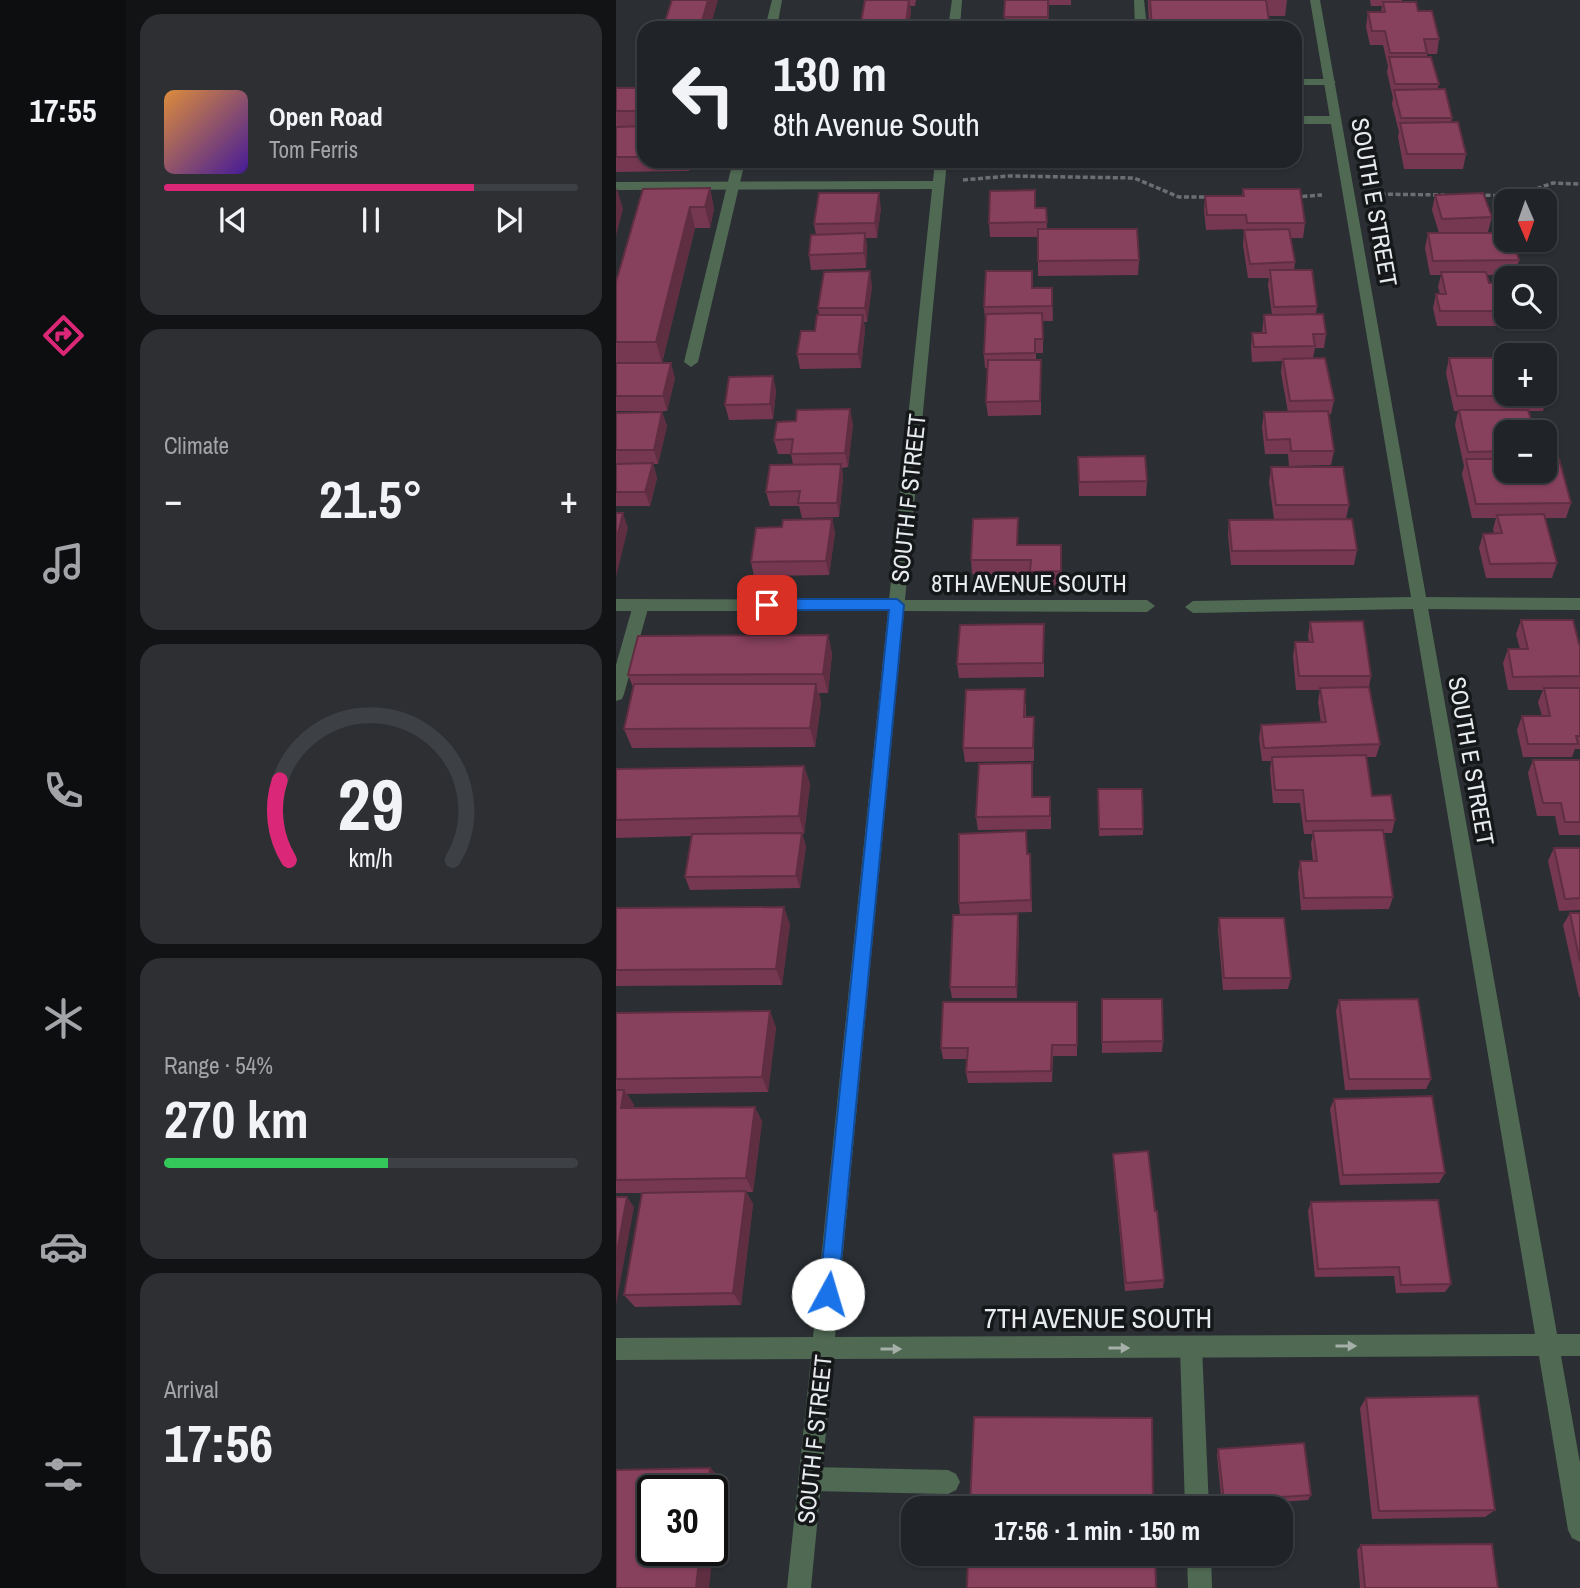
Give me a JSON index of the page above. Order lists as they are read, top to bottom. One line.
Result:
{"streets":{"street":["SOUTH E STREET","SOUTH F STREET","8TH AVENUE SOUTH","7TH AVENUE SOUTH"]},"crossings":[["SOUTH E STREET","7TH AVENUE SOUTH"],["SOUTH F STREET","8TH AVENUE SOUTH"],["SOUTH F STREET","7TH AVENUE SOUTH"]],"one_way":["7TH AVENUE SOUTH"],"north":"bottom","page":{"tabs":"17:55","turn":["130 m","8th Avenue South"],"song":["Open Road","Tom Ferris"],"map_buttons":["+","−"],"tile":["Climate",["Range · 54%","270 km"],["Arrival","17:56"]],"heat":["−","21.5°","+"],"limit":"30","trip":"17:56 · 1 min · 150 m","gauge":["29","km/h"]}}
